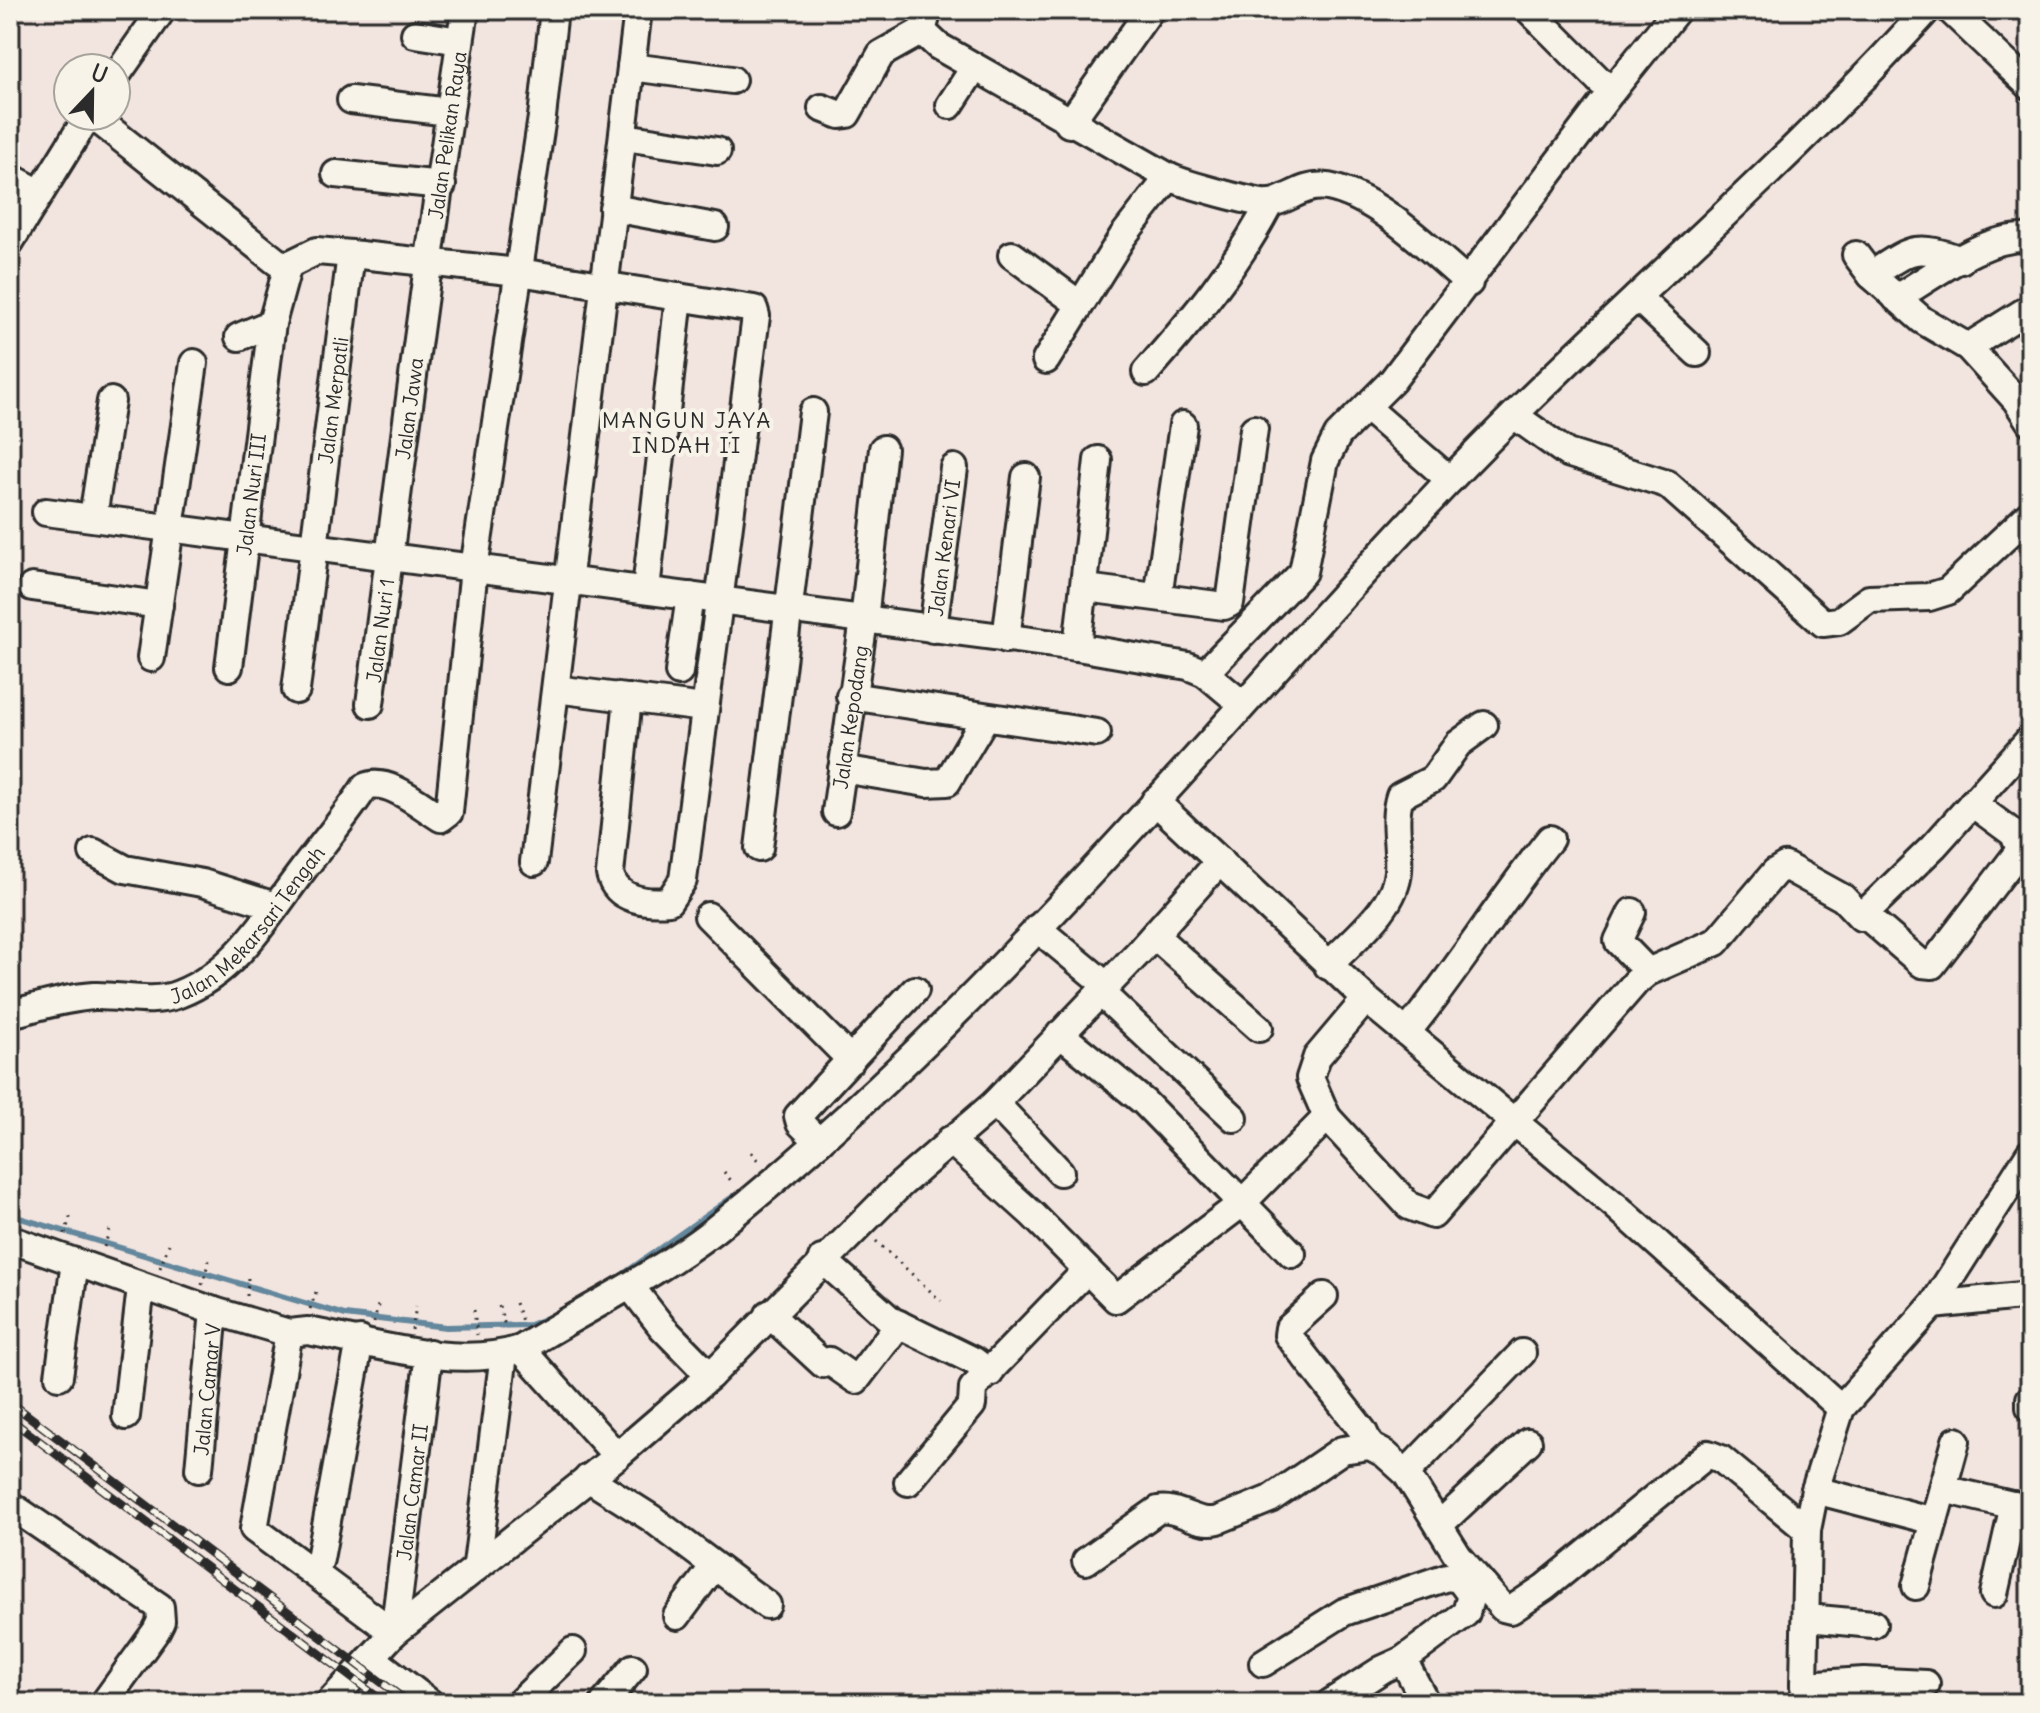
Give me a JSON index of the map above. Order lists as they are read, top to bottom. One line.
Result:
{"streets":{"street":["Jalan Pelikan Raya","Jalan Merpatli","Jalan Jawa","Jalan Nuri III","Jalan Kenari VI","Jalan Nuri 1","Jalan Kepodang","Jalan Mekarsari Tengah","Jalan Camar V","Jalan Camar II"]},"crossings":[["Jalan Pelikan Raya","Jalan Jawa"],["Jalan Jawa","Jalan Nuri 1"]],"districts":["MANGUN JAYA INDAH II"],"north":"top"}
